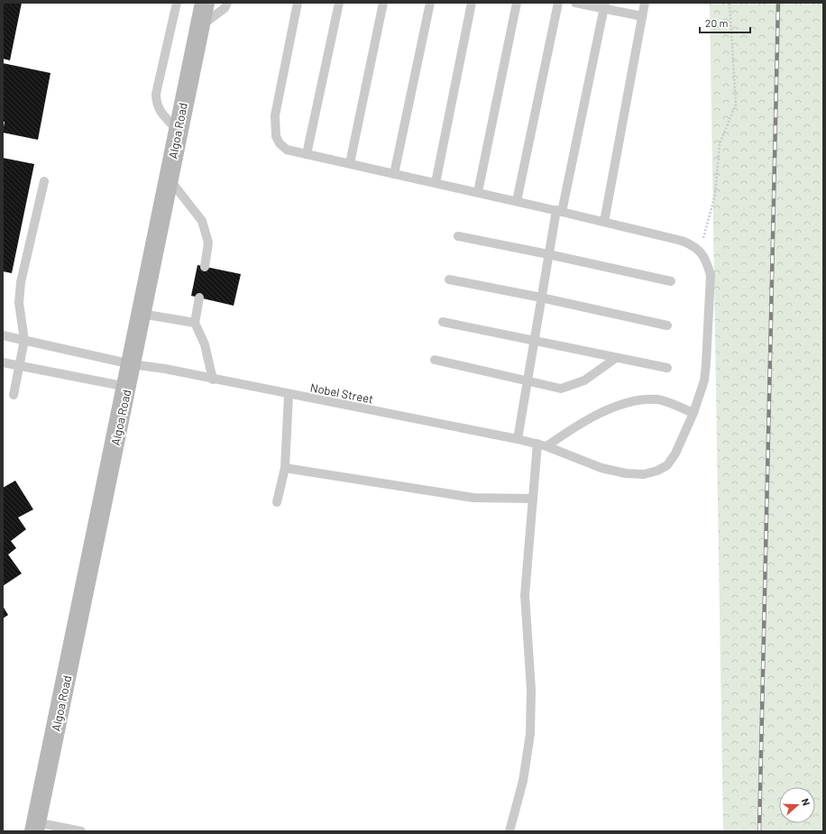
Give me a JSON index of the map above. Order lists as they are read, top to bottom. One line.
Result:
{"streets":{"street":["Algoa Road"],"lane":["Nobel Street"]},"crossings":[["Algoa Road","Nobel Street"]],"scale_bar":"20 m","north":"right"}
